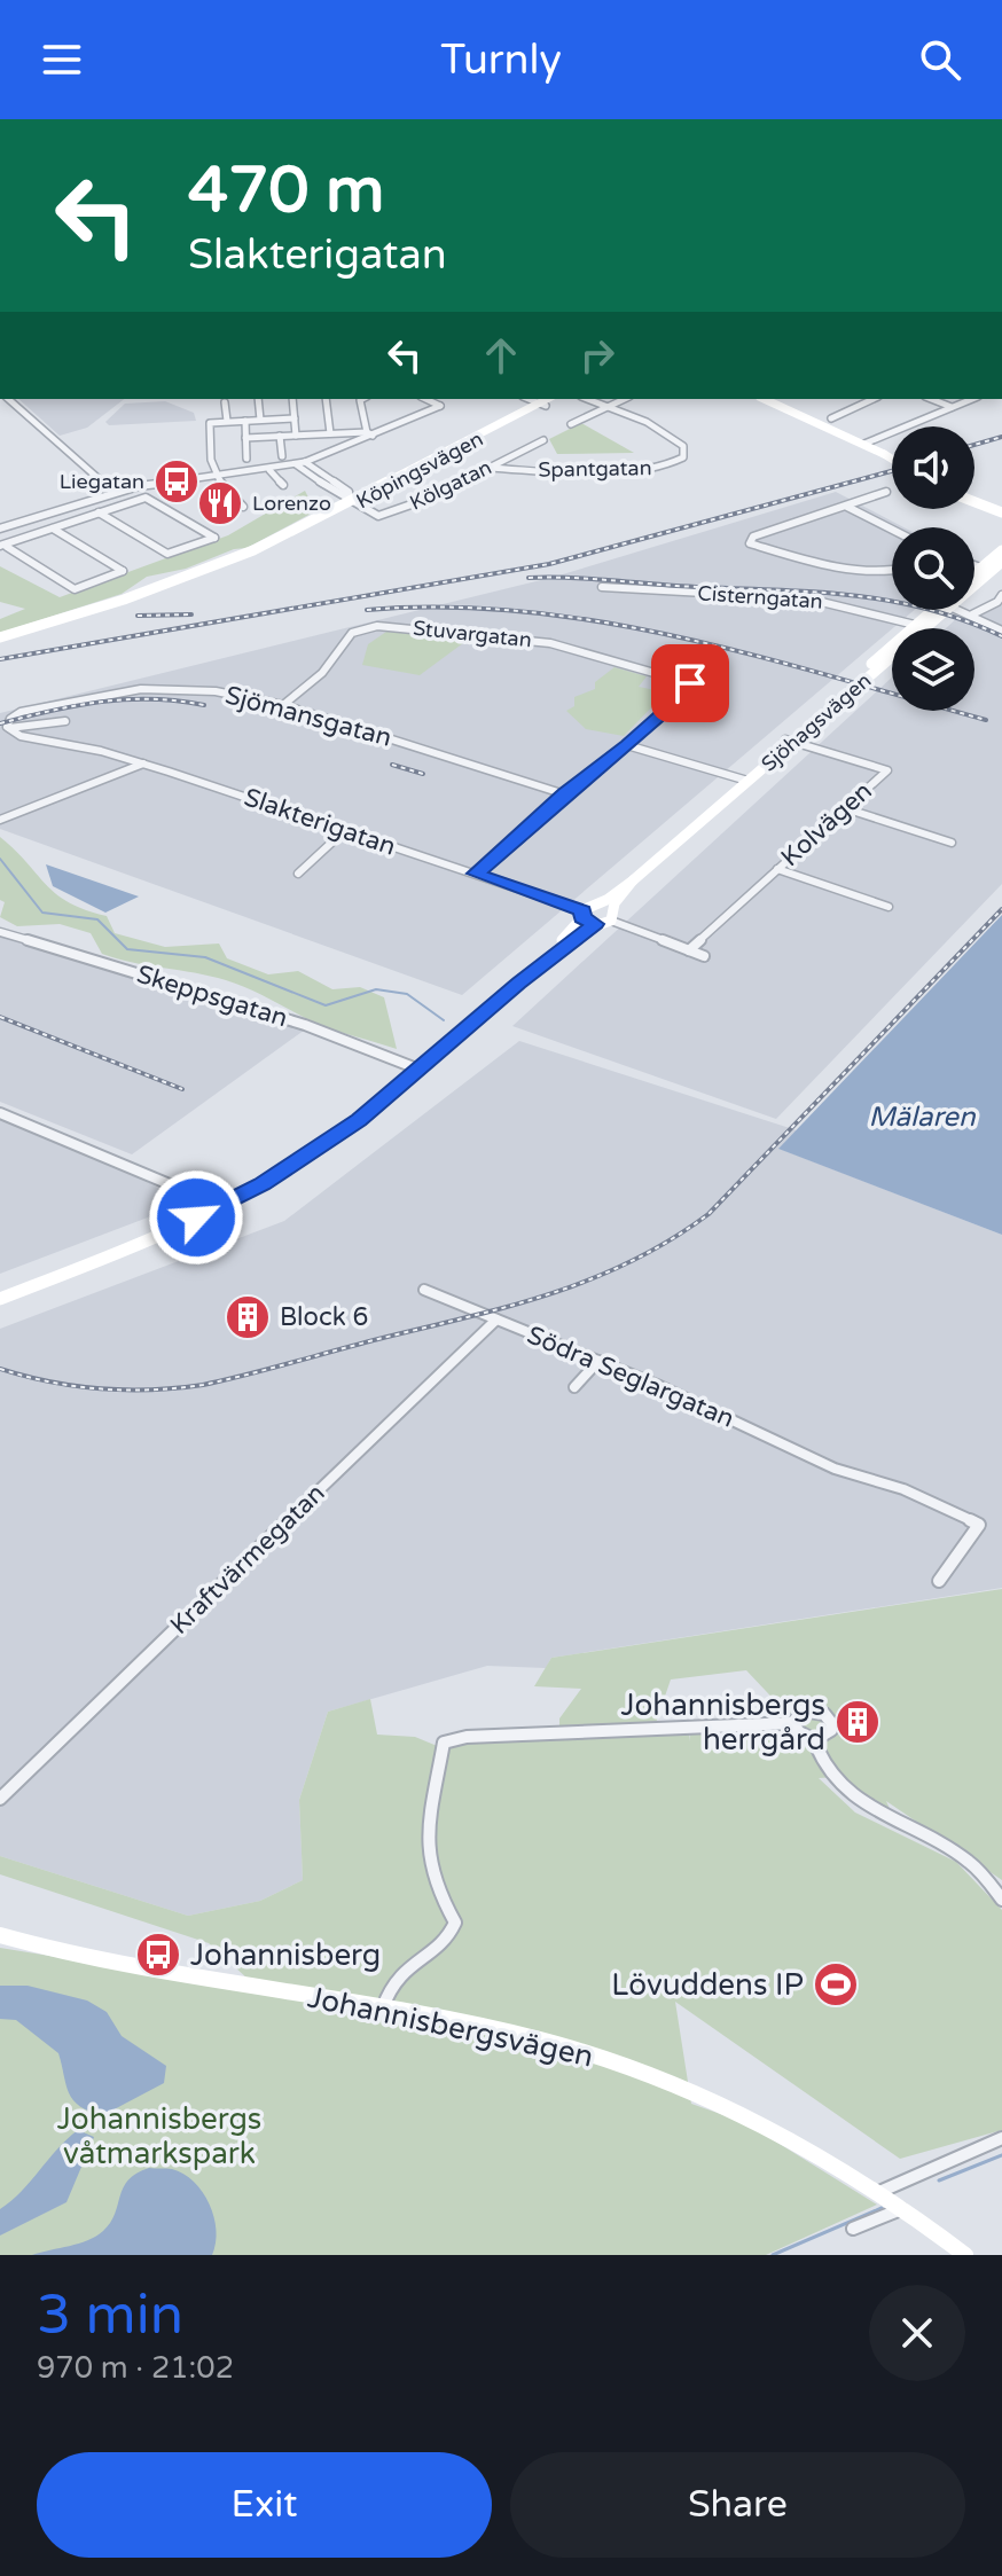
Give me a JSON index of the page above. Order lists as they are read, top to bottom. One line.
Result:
{"streets":{"main road":["Köpingsvägen","Sjöhagsvägen","Johannisbergsvägen"],"street":["Spantgatan","Kölgatan","Cisterngatan","Stuvargatan","Sjömansgatan","Slakterigatan","Kolvägen","Skeppsgatan","Södra Seglargatan","Kraftvärmegatan"]},"crossings":[["Spantgatan","Kölgatan"],["Köpingsvägen","Kölgatan"],["Cisterngatan","Sjöhagsvägen"],["Stuvargatan","Sjömansgatan"],["Sjömansgatan","Slakterigatan"],["Sjöhagsvägen","Slakterigatan"],["Sjöhagsvägen","Kolvägen"],["Sjöhagsvägen","Skeppsgatan"],["Södra Seglargatan","Kraftvärmegatan"]],"water":["Mälaren"],"parks":["Johannisbergs våtmarkspark"],"places":{"bus stop":["Liegatan","Johannisberg"],"restaurant":["Lorenzo"],"building":["Block 6","Johannisbergs herrgård"],"sports":["Lövuddens IP"]},"page":{"header":"Turnly","turn":["470 m","Slakterigatan"],"heading":["3 min","970 m · 21:02"],"buttons":["Exit","Share"]}}
